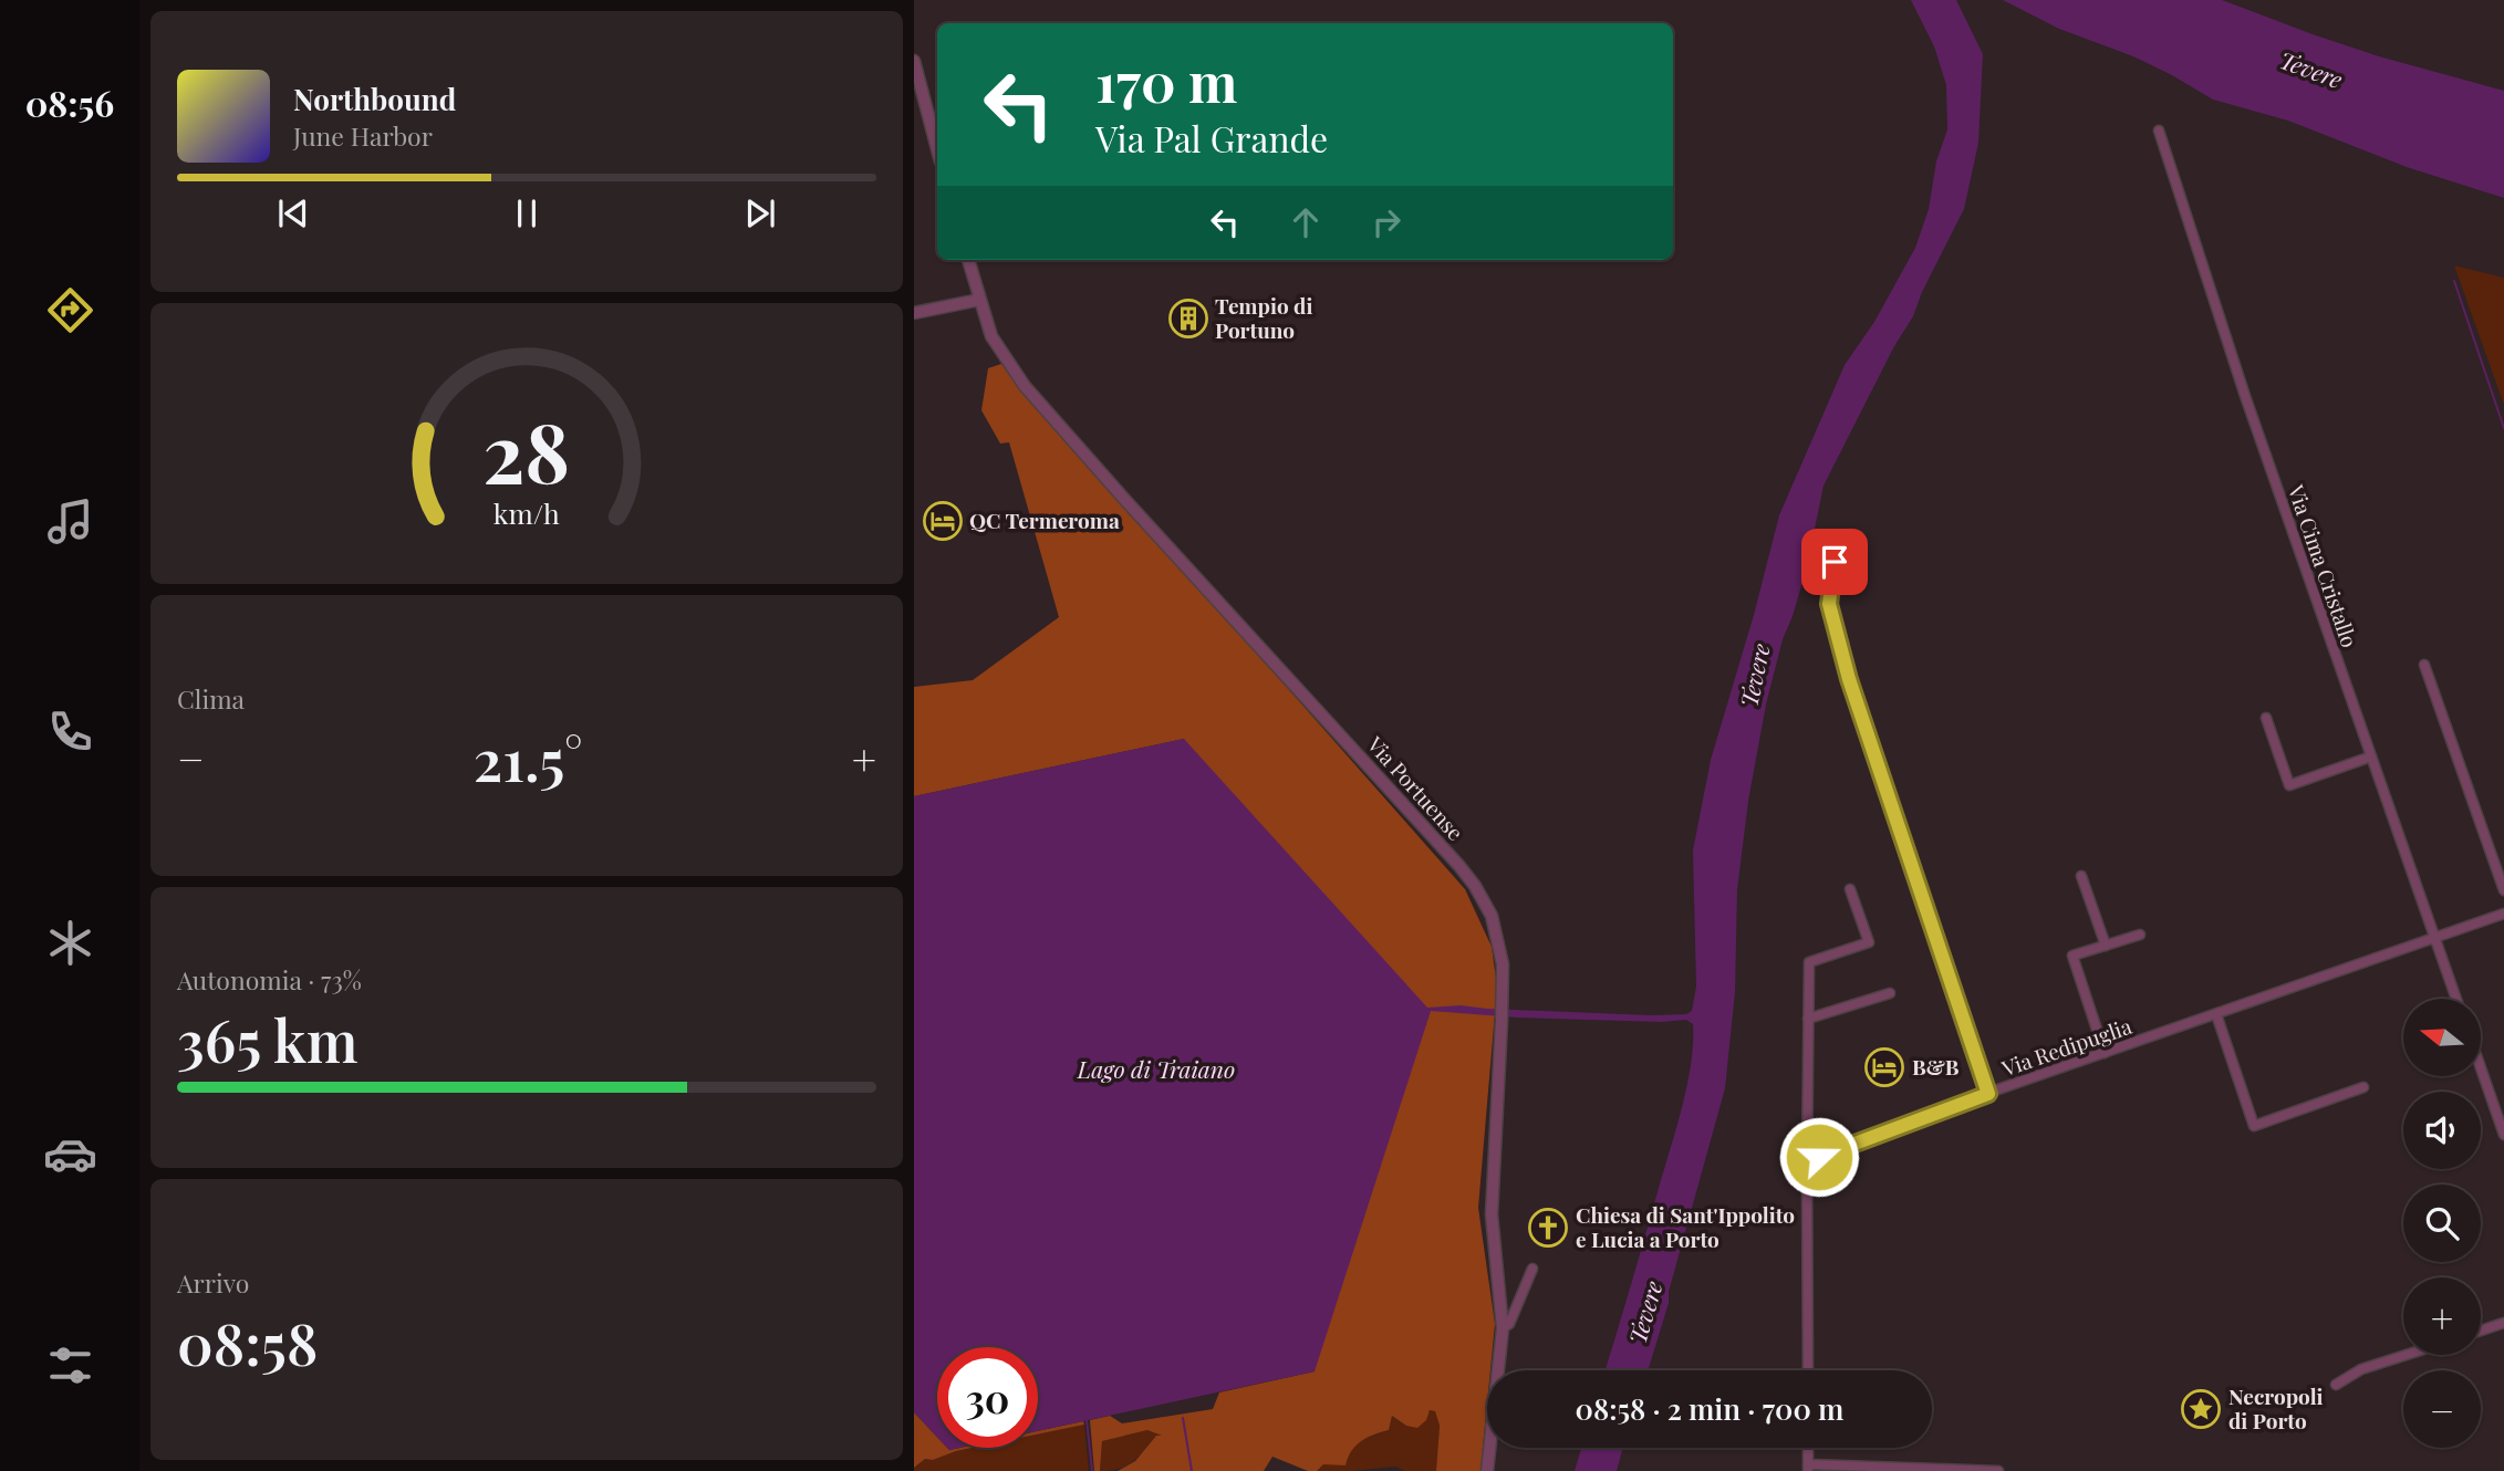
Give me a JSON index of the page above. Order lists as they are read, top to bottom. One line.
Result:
{"streets":{"street":["Via Cima Cristallo","Via Portuense","Via Redipuglia"]},"crossings":[["Via Cima Cristallo","Via Redipuglia"]],"water":["Tevere","Lago di Traiano"],"places":{"building":["Tempio di Portuno"],"hotel":["QC Termeroma","B&B"],"church":["Chiesa di Sant'Ippolito e Lucia a Porto"],"place":["Necropoli di Porto"]},"north":"left","page":{"tabs":"08:56","turn":["170 m","Via Pal Grande"],"song":["Northbound","June Harbor"],"tile":["Clima",["Autonomia · 73%","365 km"],["Arrivo","08:58"]],"heat":["−","21.5°","+"],"map_buttons":["+","−"],"limit":"30","trip":"08:58 · 2 min · 700 m","gauge":["28","km/h"]}}
